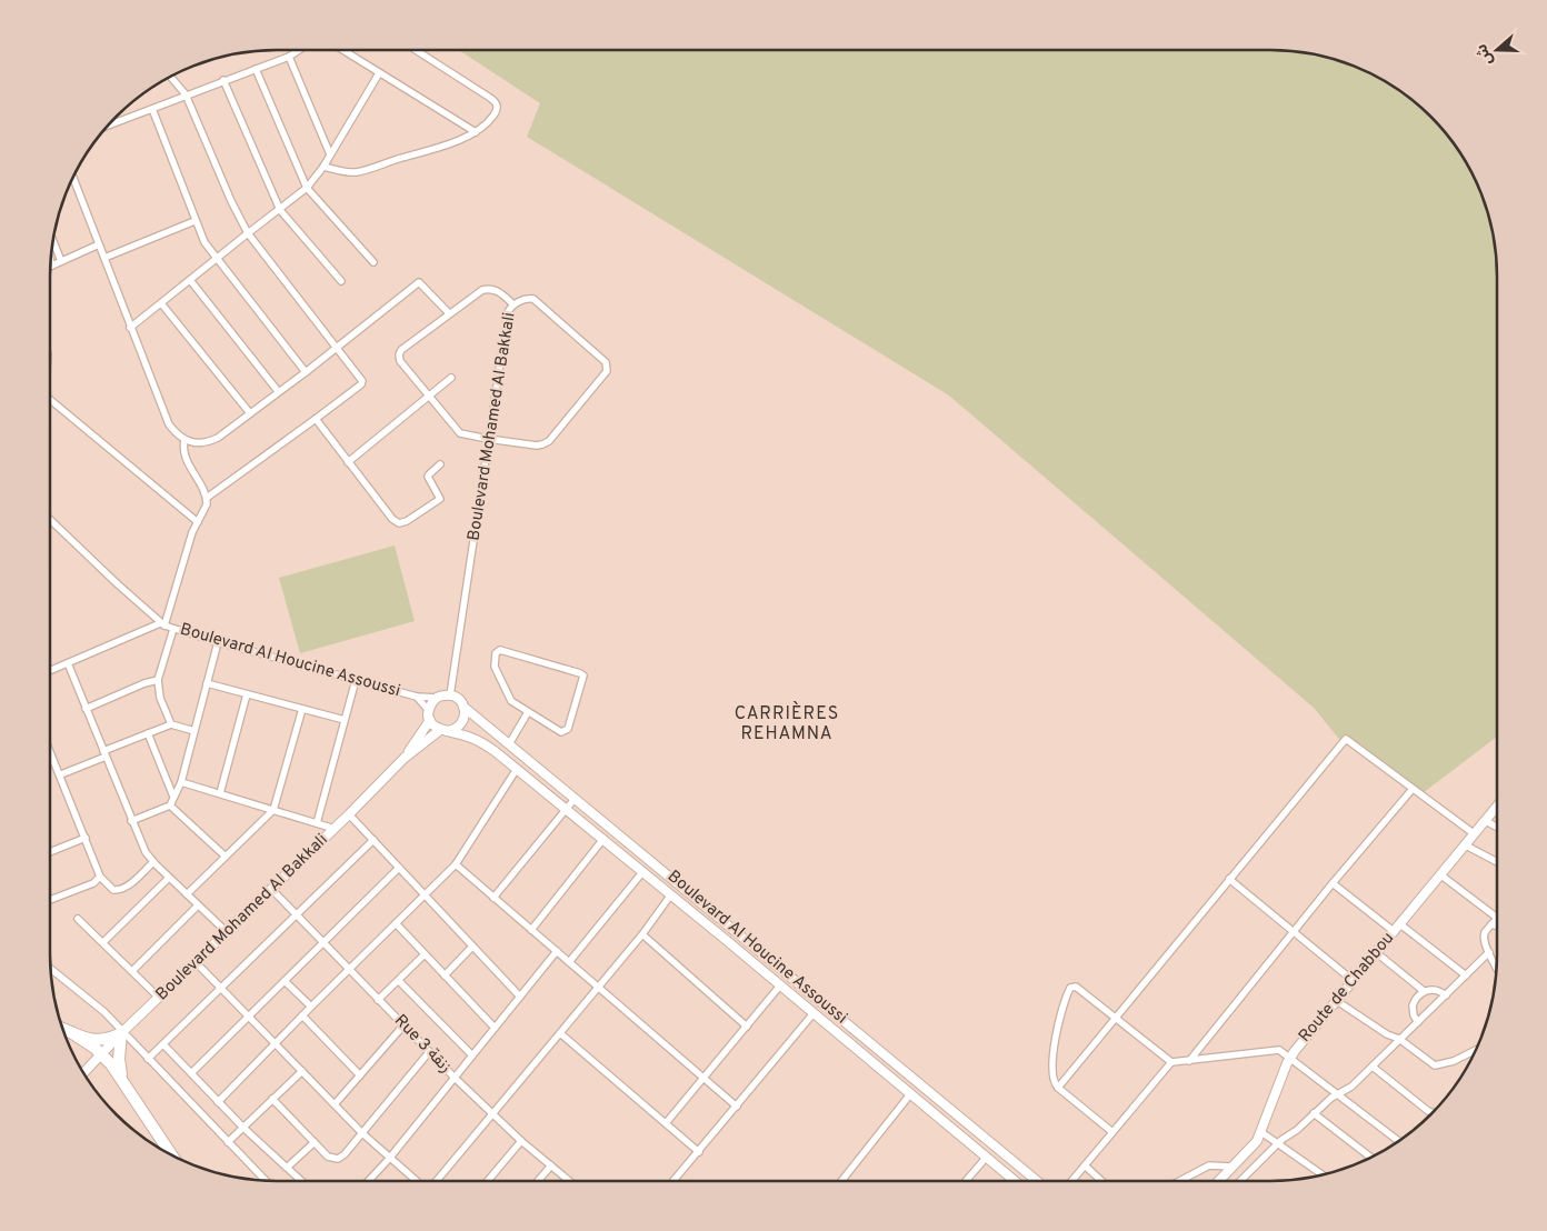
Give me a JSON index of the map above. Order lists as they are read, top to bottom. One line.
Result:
{"streets":{"street":["Boulevard Mohamed Al Bakkali","Boulevard Al Houcine Assoussi","Route de Chabbou","Rue 3 زنقة"]},"crossings":[["Boulevard Mohamed Al Bakkali","Boulevard Al Houcine Assoussi"],["Boulevard Mohamed Al Bakkali","Rue 3 زنقة"]],"districts":["CARRIÈRES REHAMNA"],"north":"left"}
